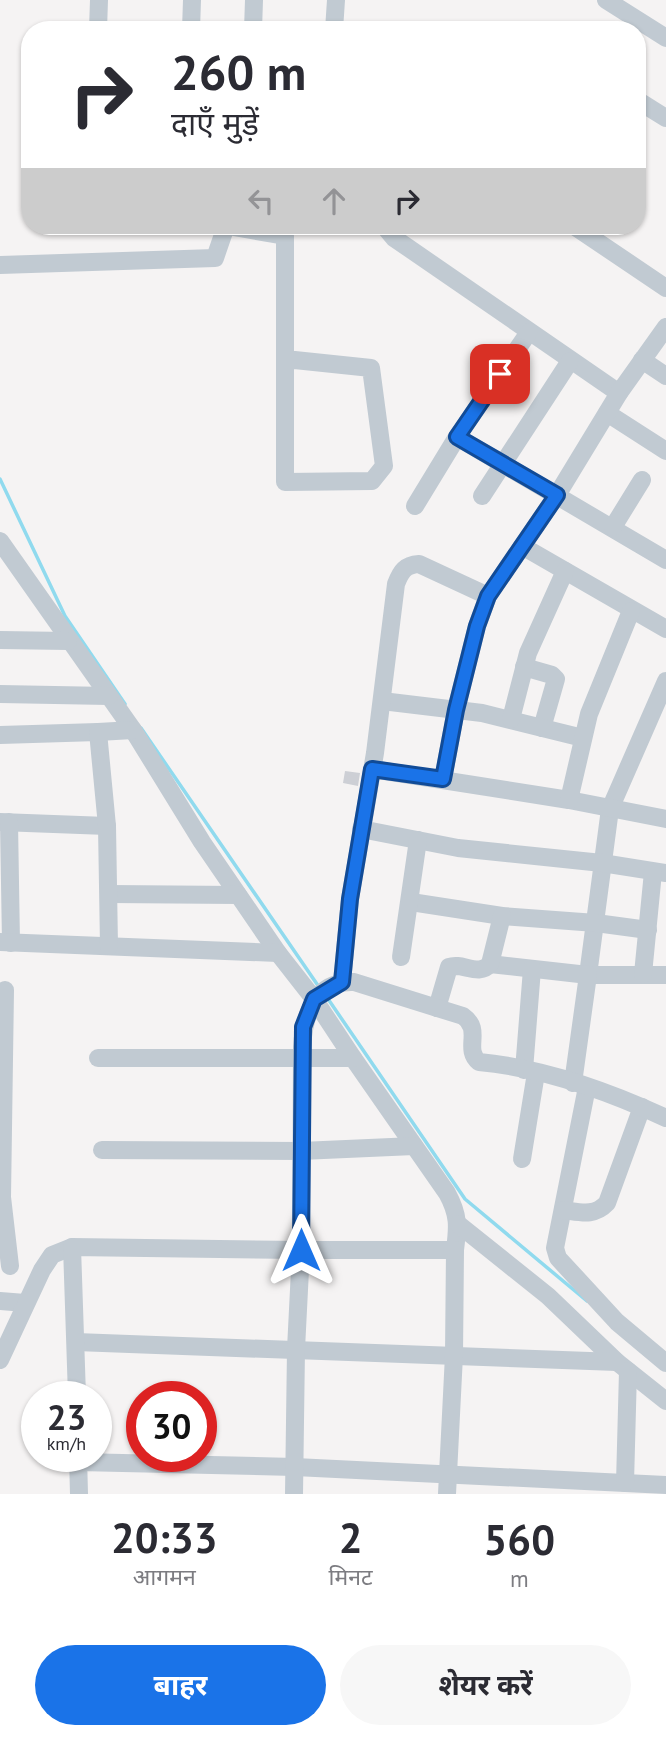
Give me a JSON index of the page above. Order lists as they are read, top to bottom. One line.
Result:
{"page":{"turn":["260 m","दाएँ मुड़ें"],"speed":"23 km/h","limit":"30","eta":["20:33","आगमन","2","मिनट","560","m"],"buttons":["बाहर","शेयर करें"]}}
